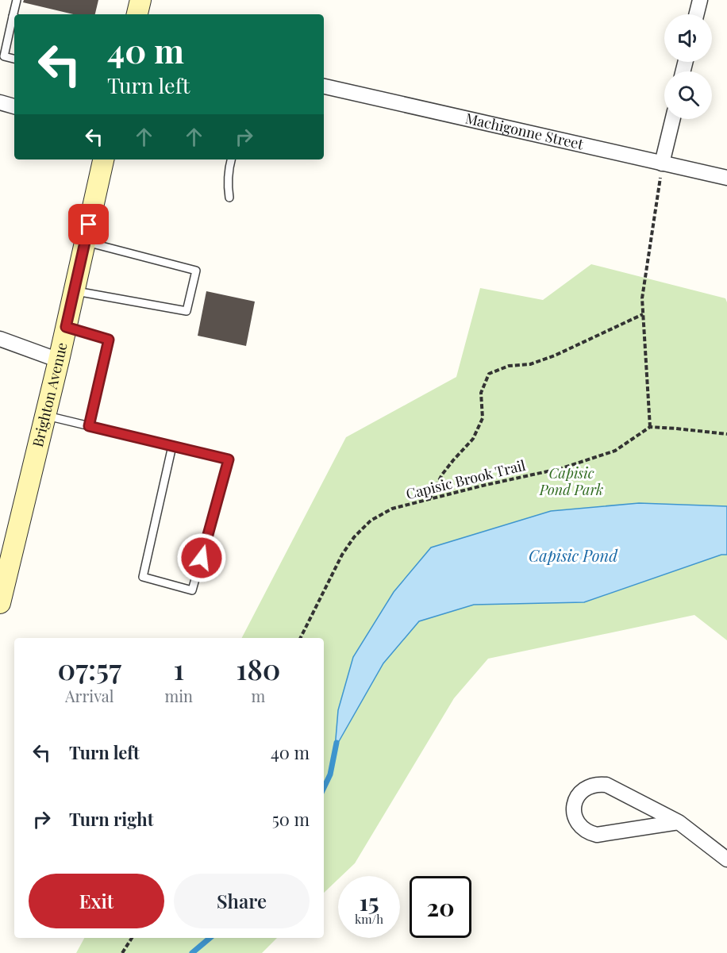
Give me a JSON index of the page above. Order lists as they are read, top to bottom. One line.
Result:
{"streets":{"main road":["Brighton Avenue"],"street":["Machigonne Street"],"path":["Capisic Brook Trail"]},"water":["Capisic Pond"],"parks":["Capisic Pond Park"],"page":{"turn":["40 m","Turn left"],"eta":["07:57","Arrival","1","min","180","m"],"list":[{"name":"Turn left","value":"40 m"},{"name":"Turn right","value":"50 m"}],"buttons":["Exit","Share"],"speed":"15 km/h","limit":"20"}}
